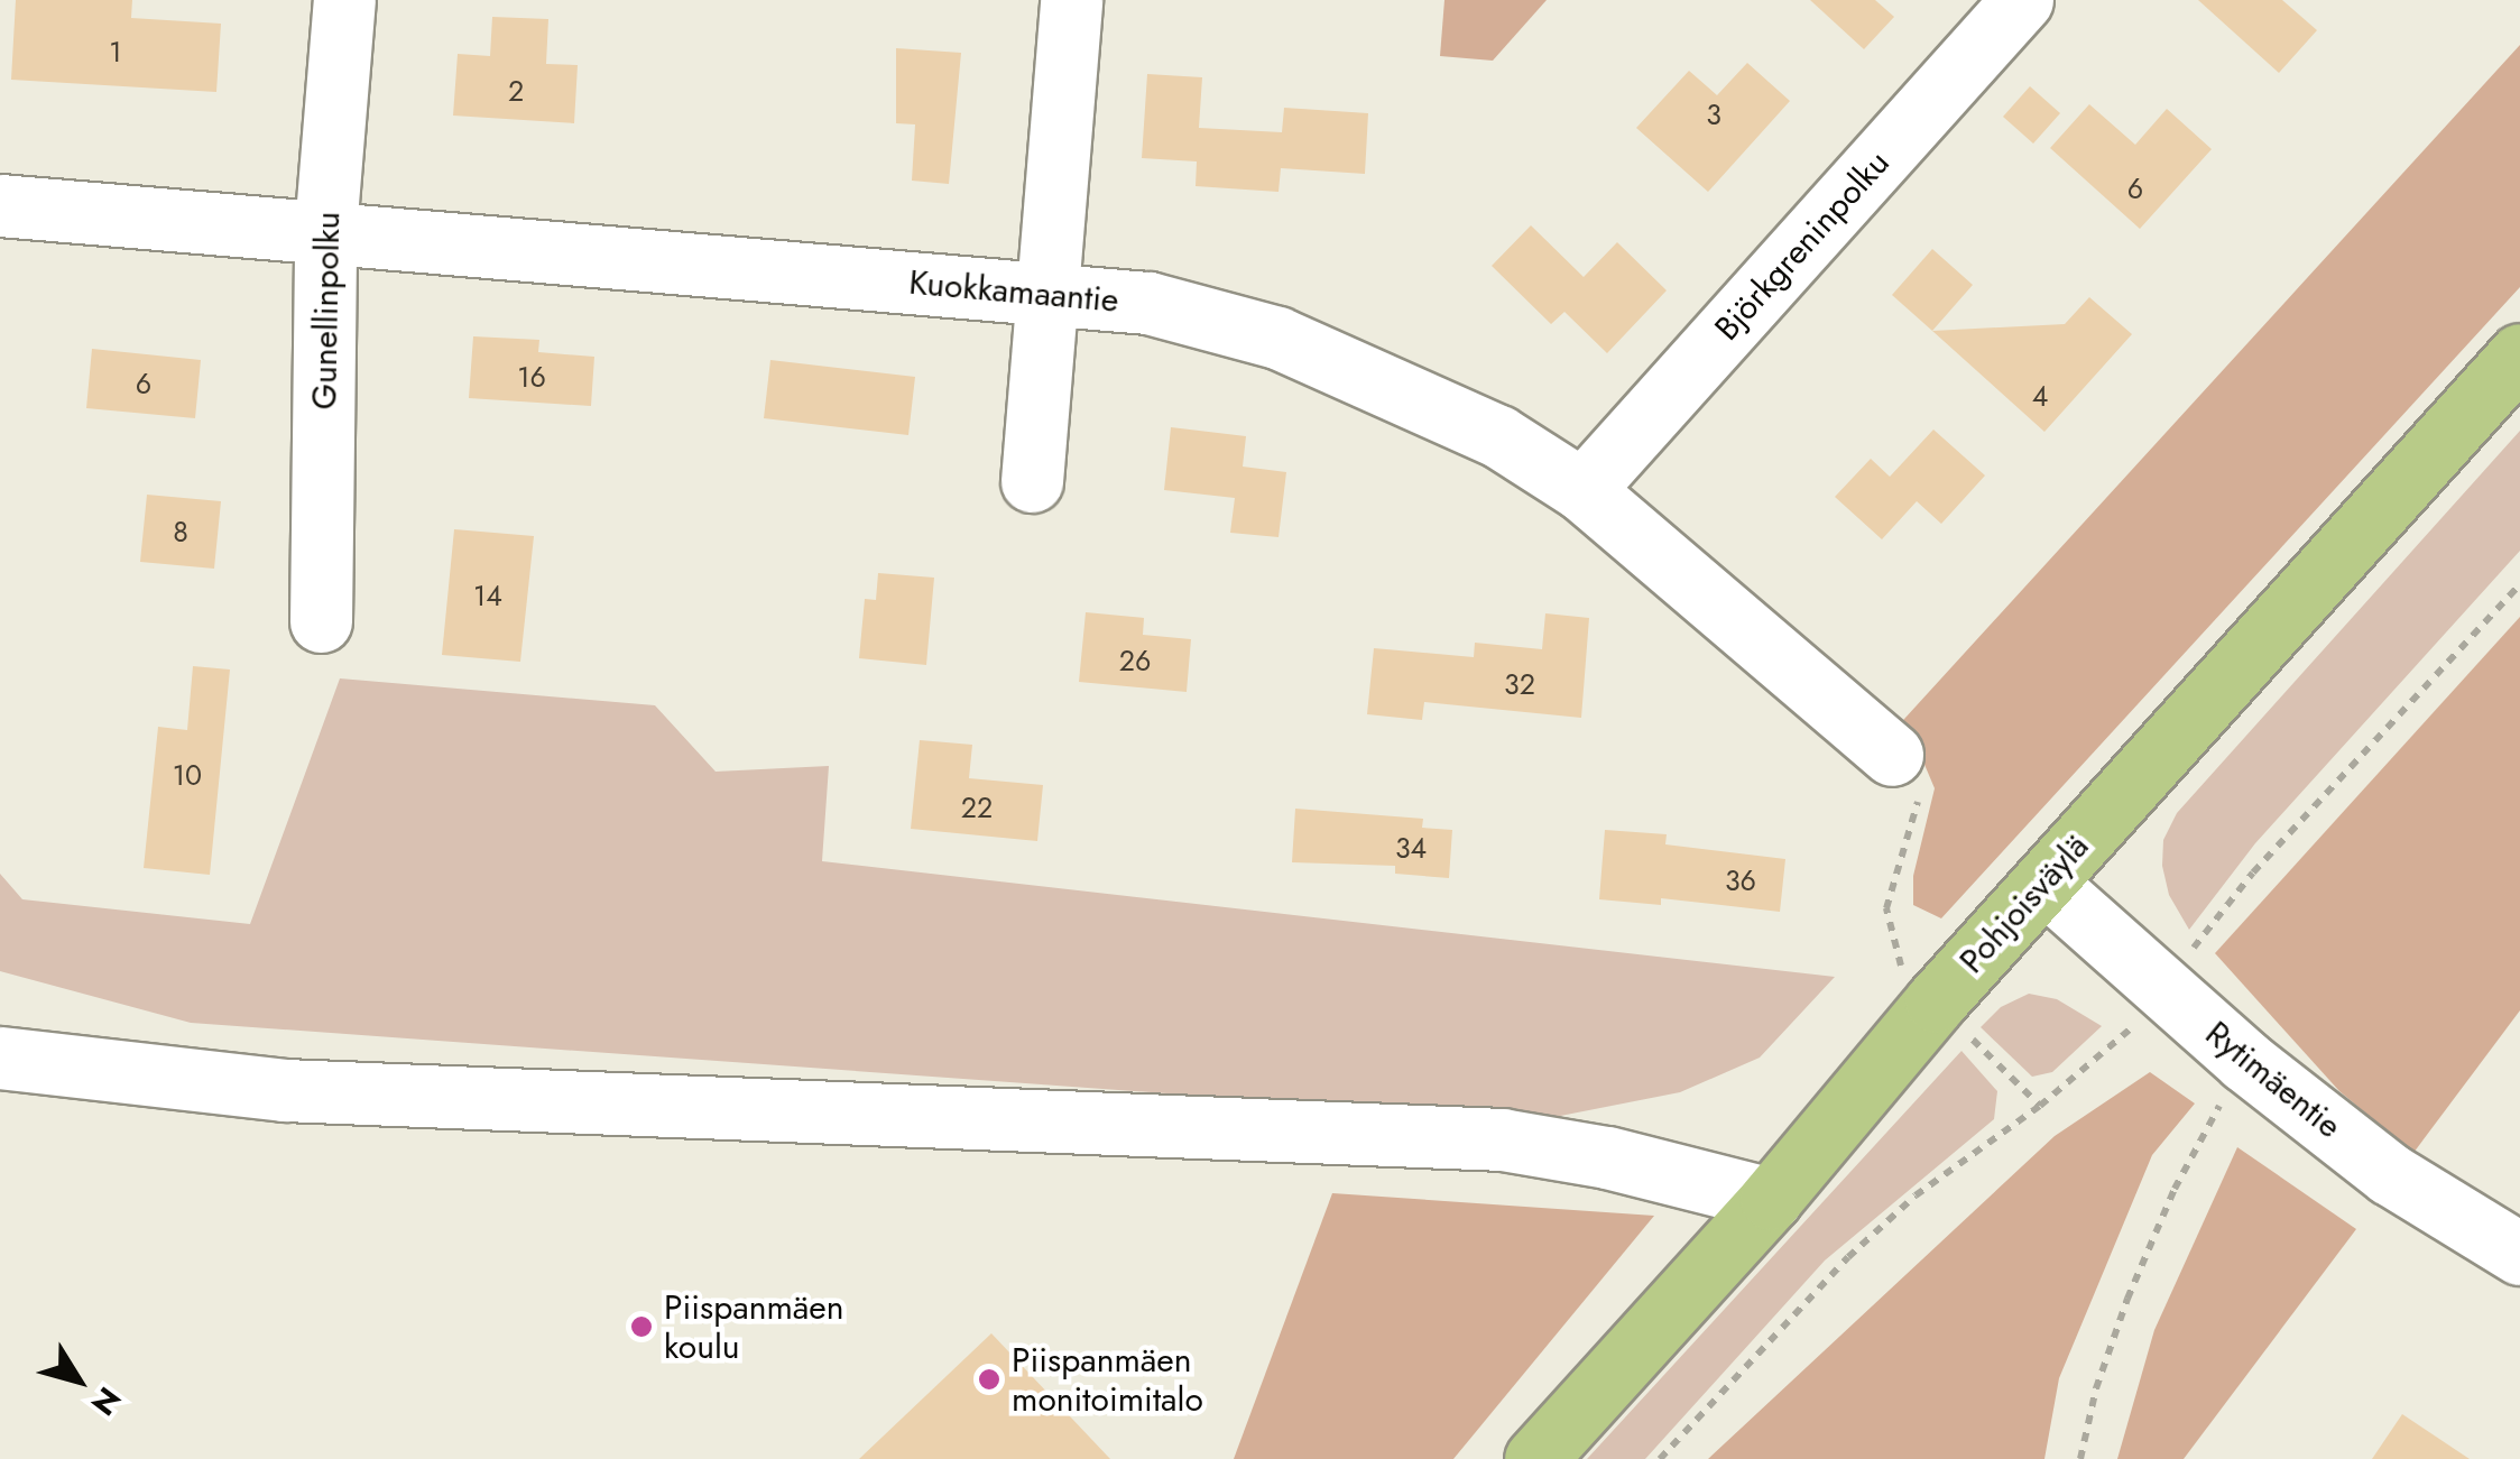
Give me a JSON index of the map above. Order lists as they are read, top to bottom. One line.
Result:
{"streets":{"main road":["Pohjoisväylä"],"street":["Björkgreninpolku","Kuokkamaantie","Gunellinpolku","Rytimäentie"]},"crossings":[["Björkgreninpolku","Kuokkamaantie"],["Kuokkamaantie","Gunellinpolku"],["Pohjoisväylä","Rytimäentie"]],"places":["Piispanmäen koulu","Piispanmäen monitoimitalo"],"house_numbers":["1","2","3","6","16","6","4","8","14","26","32","10","22","34","36"],"north":"bottom right"}
